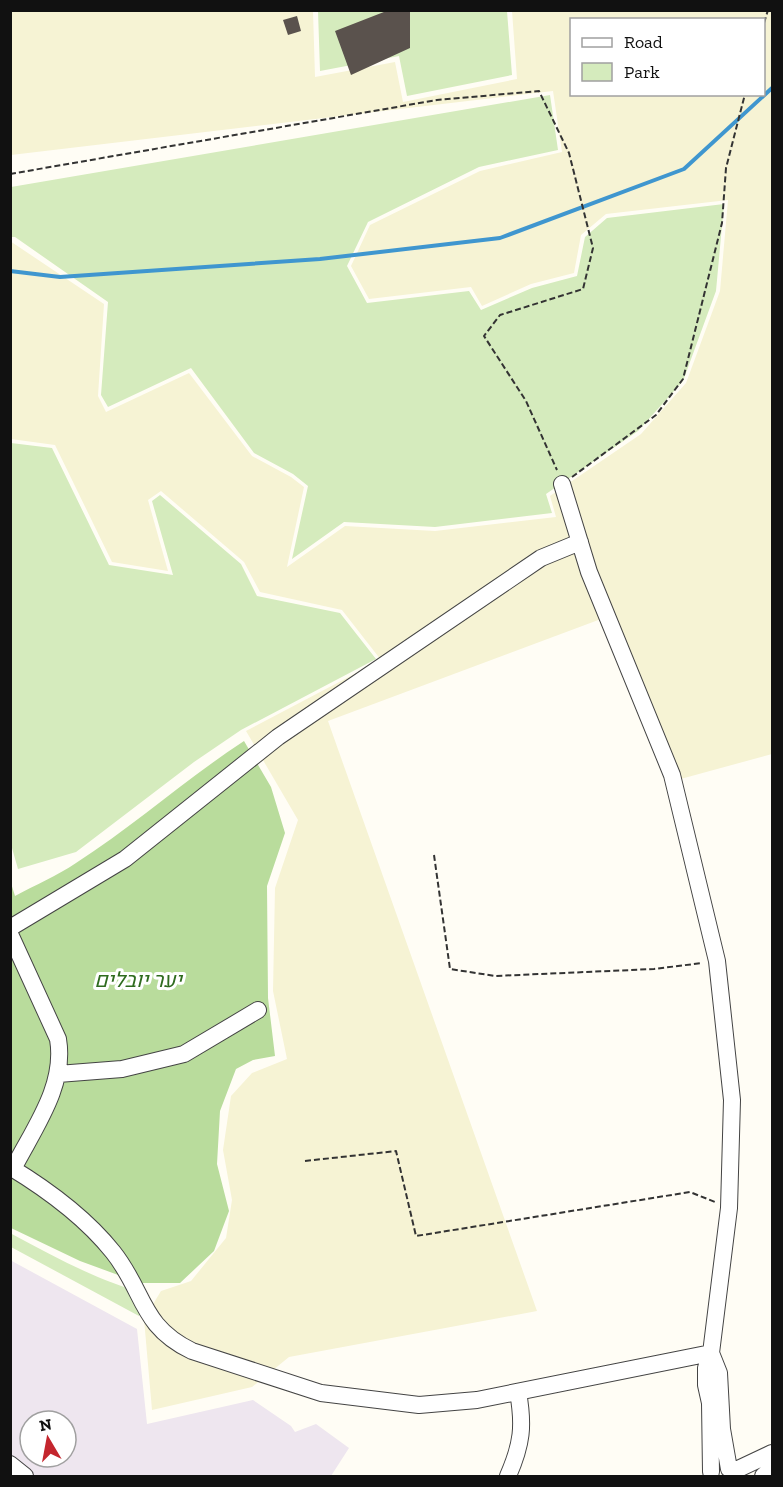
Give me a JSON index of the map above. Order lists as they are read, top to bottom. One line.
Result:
{"parks":["יער יובלים"],"legend":["Road","Park"],"north":"top"}
